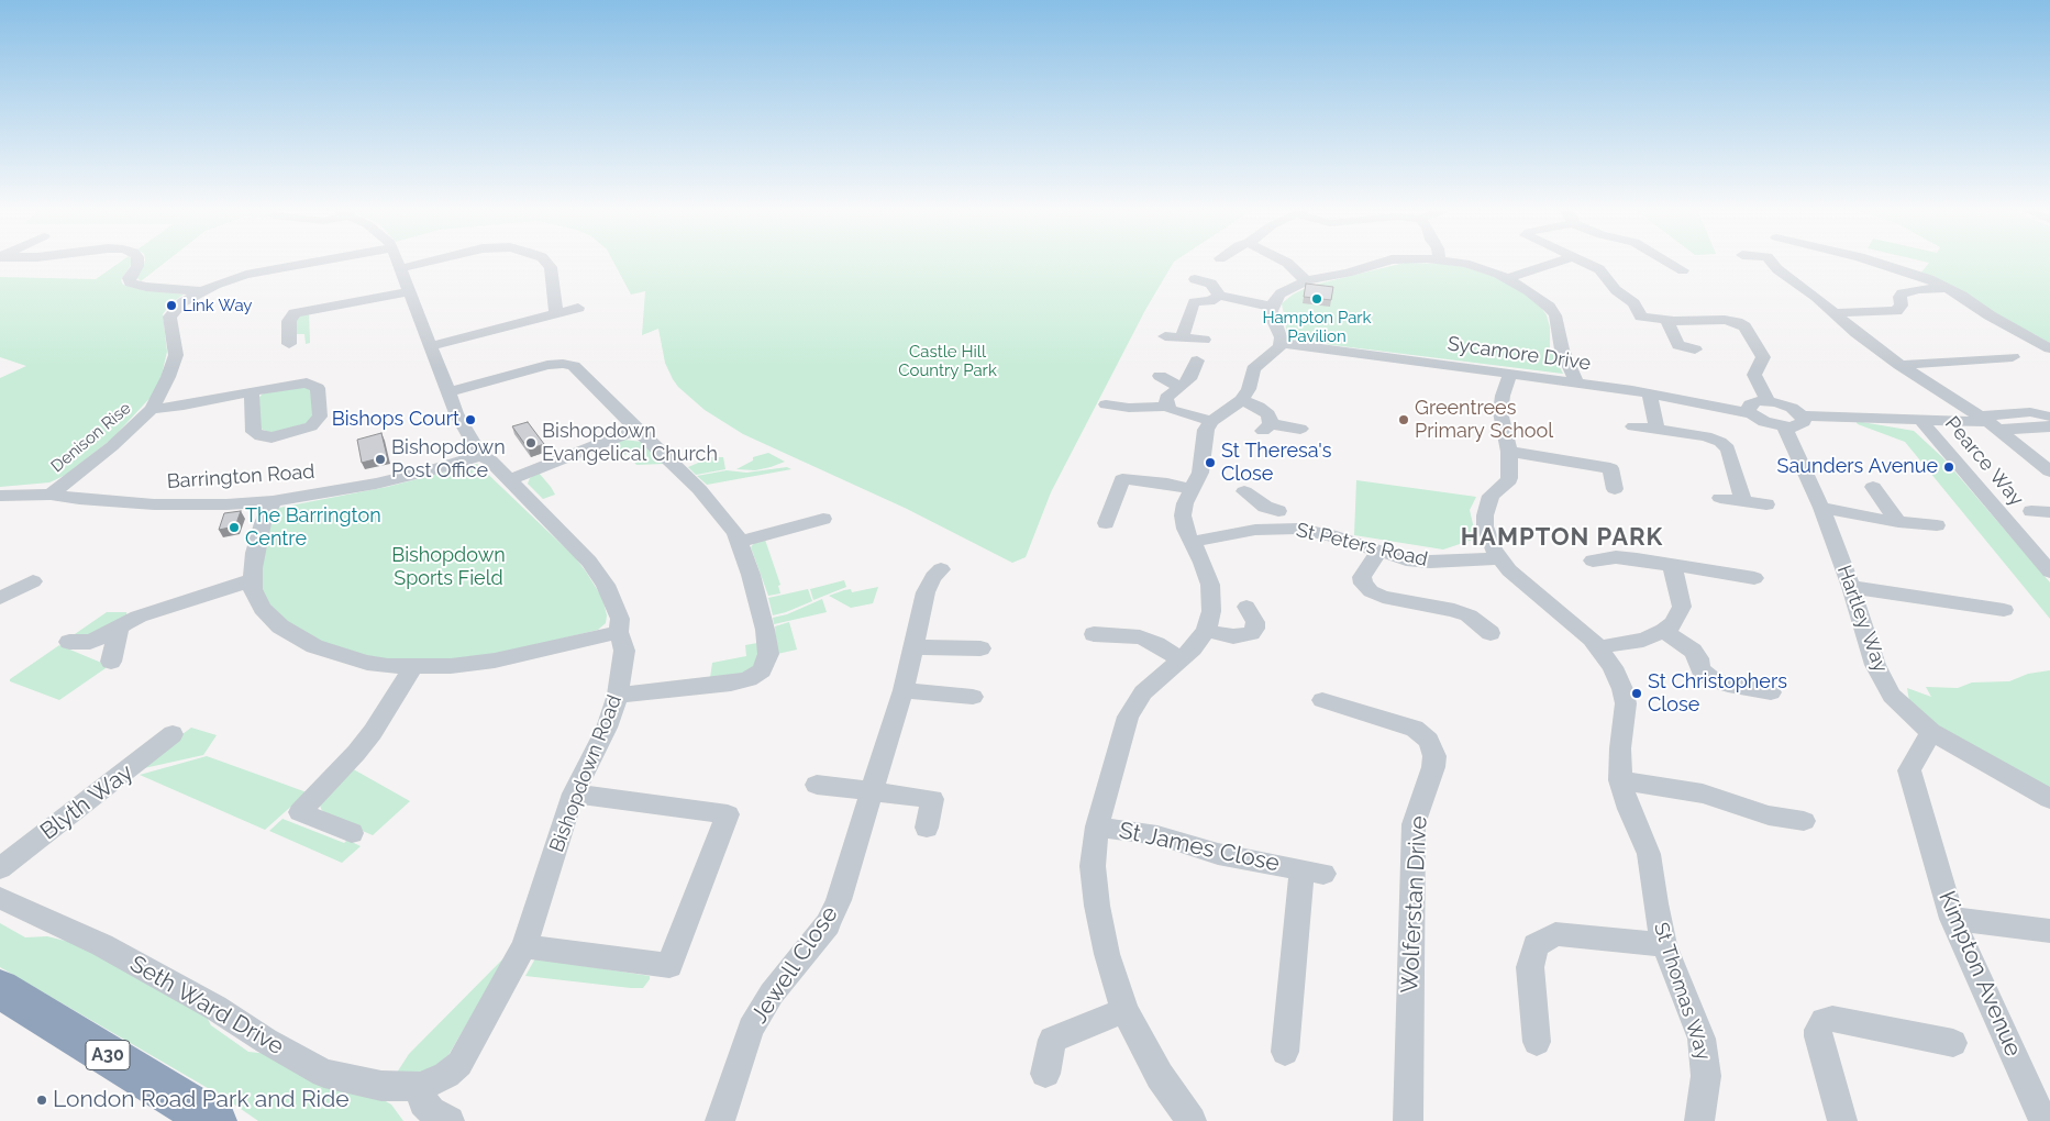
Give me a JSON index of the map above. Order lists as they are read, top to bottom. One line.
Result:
{"streets":{"highway":["A30"],"street":["Sycamore Drive","Denison Rise","Pearce Way","Barrington Road","St Peters Road","Hartley Way","Bishopdown Road","Blyth Way","St James Close","Wolferstan Drive","Jewell Close","Kimpton Avenue","St Thomas Way","Seth Ward Drive"]},"crossings":[["Sycamore Drive","Pearce Way"],["Sycamore Drive","Hartley Way"],["Sycamore Drive","St Thomas Way"],["Denison Rise","Barrington Road"],["Pearce Way","Hartley Way"],["Barrington Road","Bishopdown Road"],["St Peters Road","St Thomas Way"],["Hartley Way","Kimpton Avenue"],["Bishopdown Road","Seth Ward Drive"]],"districts":["HAMPTON PARK"],"parks":["Castle Hill Country Park","Bishopdown Sports Field"],"places":["Hampton Park Pavilion","Link Way","Bishops Court","Greentrees Primary School","Bishopdown Evangelical Church","Bishopdown Post Office","St Theresa's Close","Saunders Avenue","The Barrington Centre","St Christophers Close","London Road Park and Ride"]}
